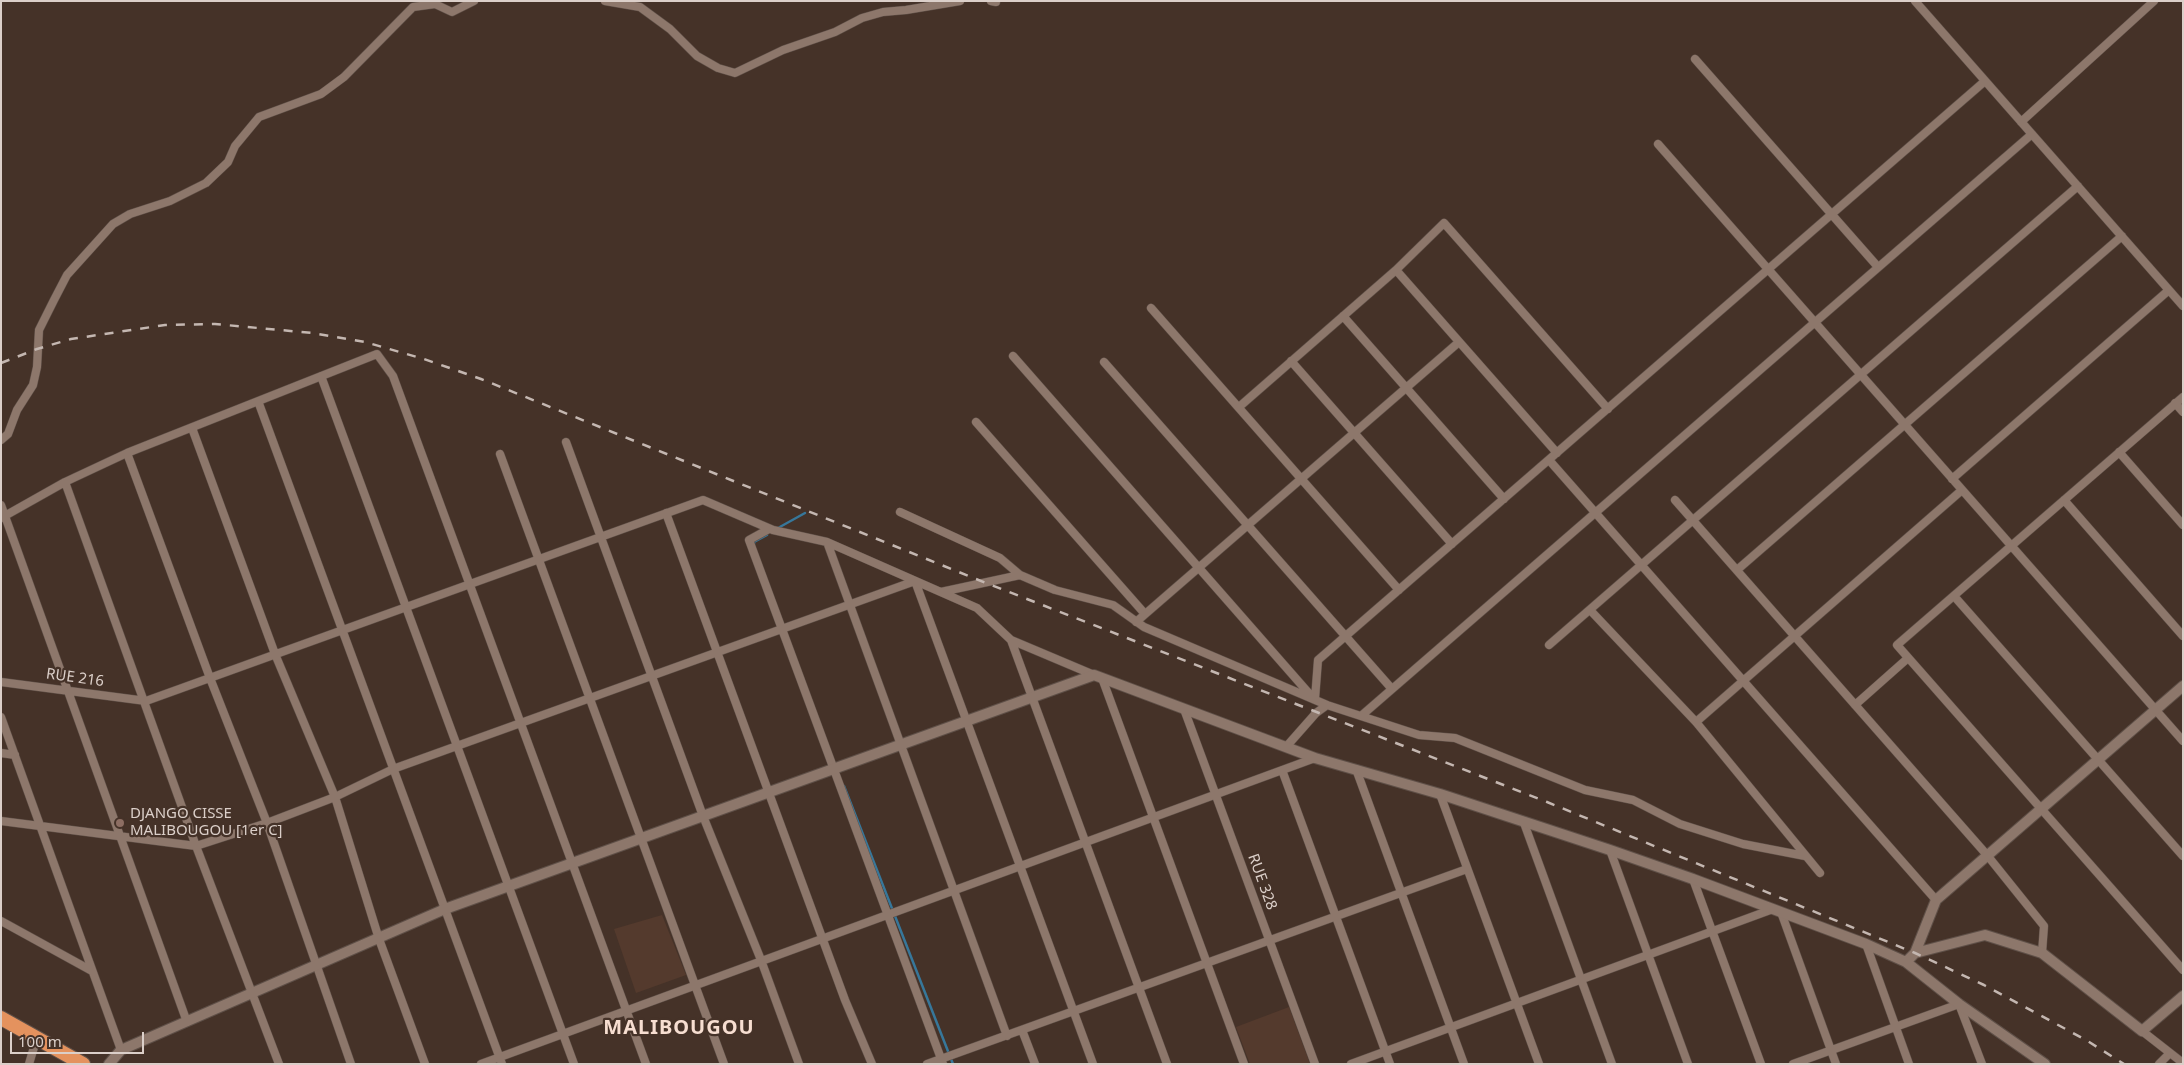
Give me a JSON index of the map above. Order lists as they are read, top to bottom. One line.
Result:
{"streets":{"street":["RUE 216","RUE 328"]},"districts":["MALIBOUGOU"],"places":["DJANGO CISSE MALIBOUGOU [1er C]"],"scale_bar":"100 m"}
